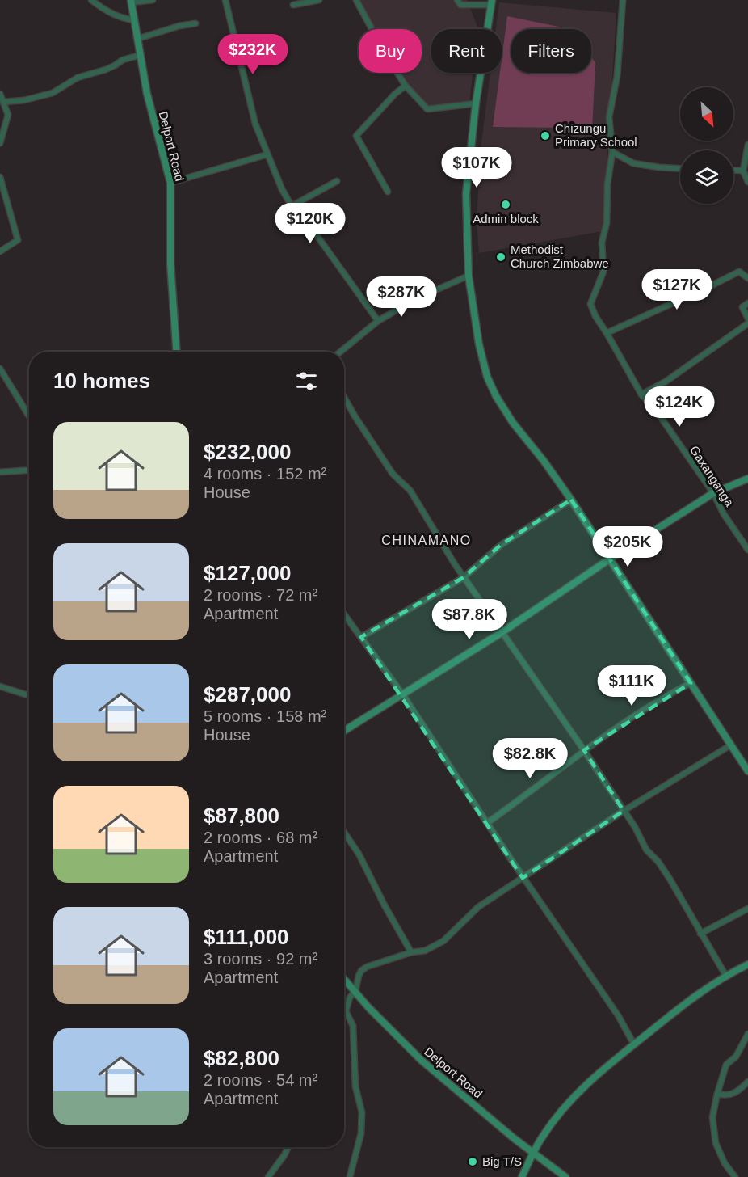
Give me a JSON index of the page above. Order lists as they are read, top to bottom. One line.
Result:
{"streets":{"street":["Delport Road","Gaxanganga"]},"districts":["CHINAMANO"],"places":["Chizungu Primary School","Admin block","Methodist Church Zimbabwe","Big T/S"],"north":"bottom right","page":{"chip":["Buy","Rent","Filters"],"price":["$232K","$107K","$120K","$127K","$287K","$124K","$205K","$87.8K","$111K","$82.8K"],"heading":"10 homes","list":[{"name":"$232,000","note":"4 rooms · 152 m² · House"},{"name":"$127,000","note":"2 rooms · 72 m² · Apartment"},{"name":"$287,000","note":"5 rooms · 158 m² · House"},{"name":"$87,800","note":"2 rooms · 68 m² · Apartment"},{"name":"$111,000","note":"3 rooms · 92 m² · Apartment"},{"name":"$82,800","note":"2 rooms · 54 m² · Apartment"}]}}
